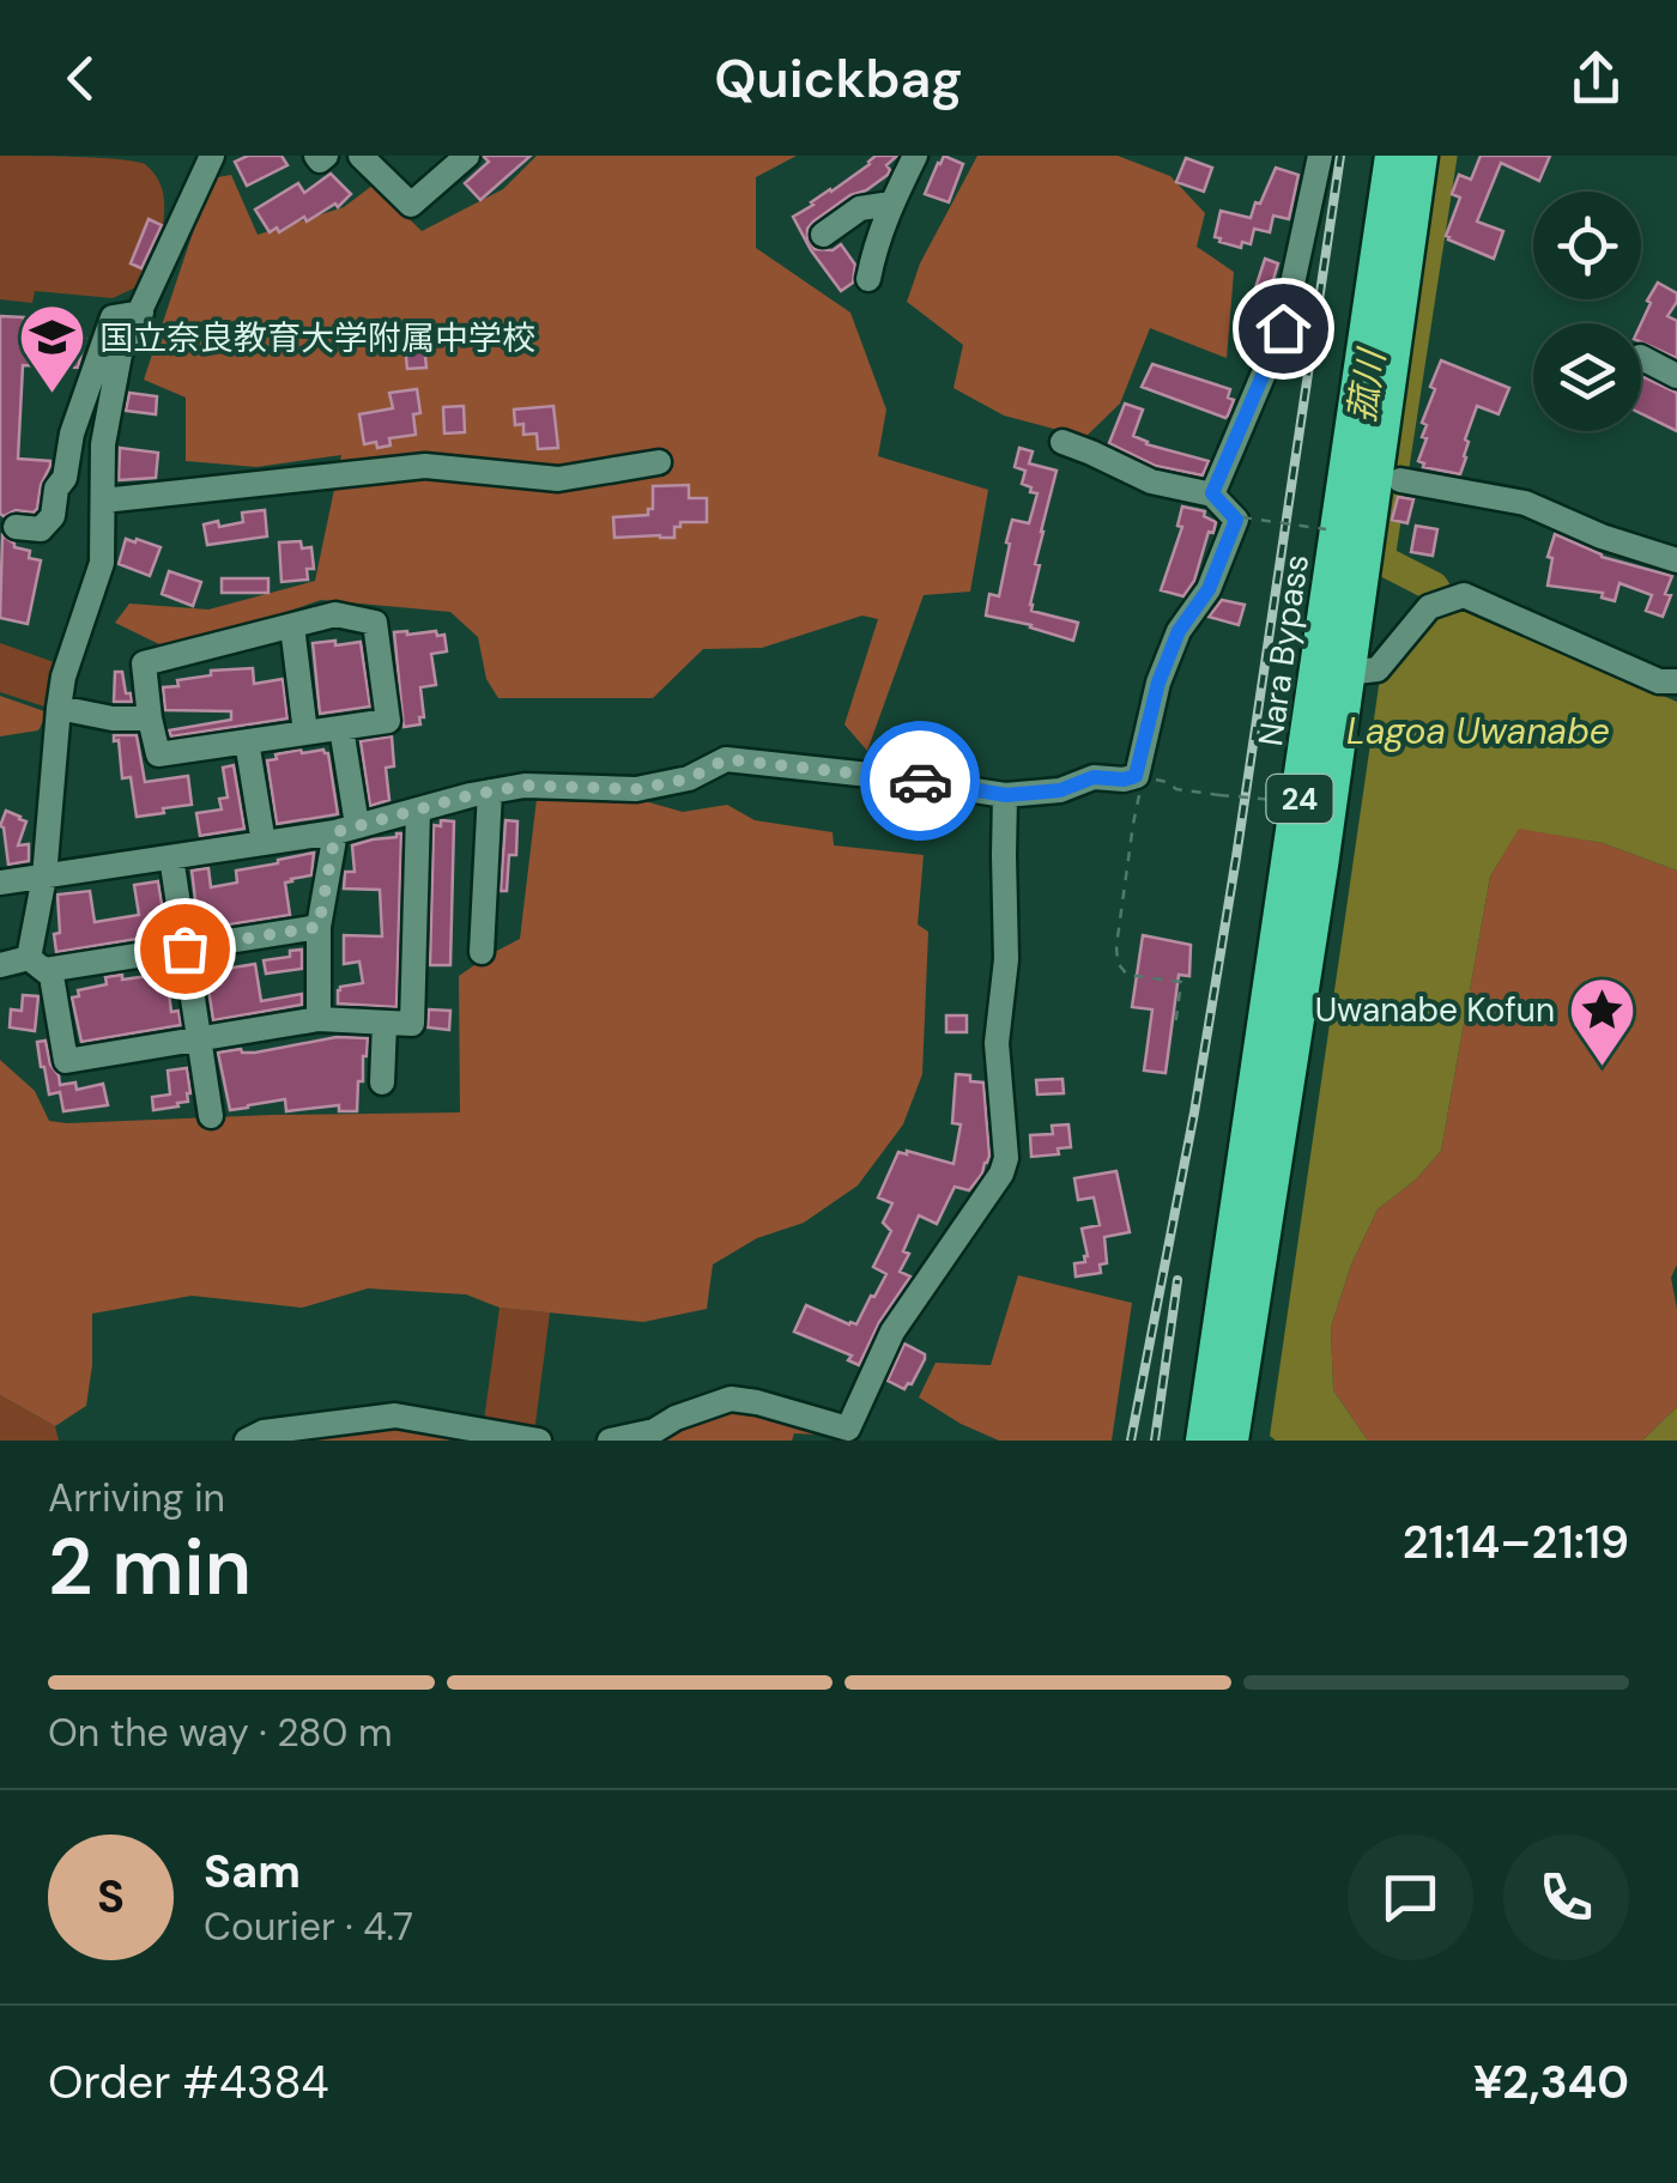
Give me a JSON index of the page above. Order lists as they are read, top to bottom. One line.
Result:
{"streets":{"highway":["Nara Bypass","24"]},"water":["菰川","Lagoa Uwanabe"],"places":{"school or university":["国立奈良教育大学附属中学校"],"place":["Uwanabe Kofun"]},"page":{"header":"Quickbag","heading":["2 min","Arriving in","21:14–21:19"],"panel":["Sam","Courier · 4.7","Order #4384","¥2,340"],"bar":"On the way · 280 m","round":"S"}}
